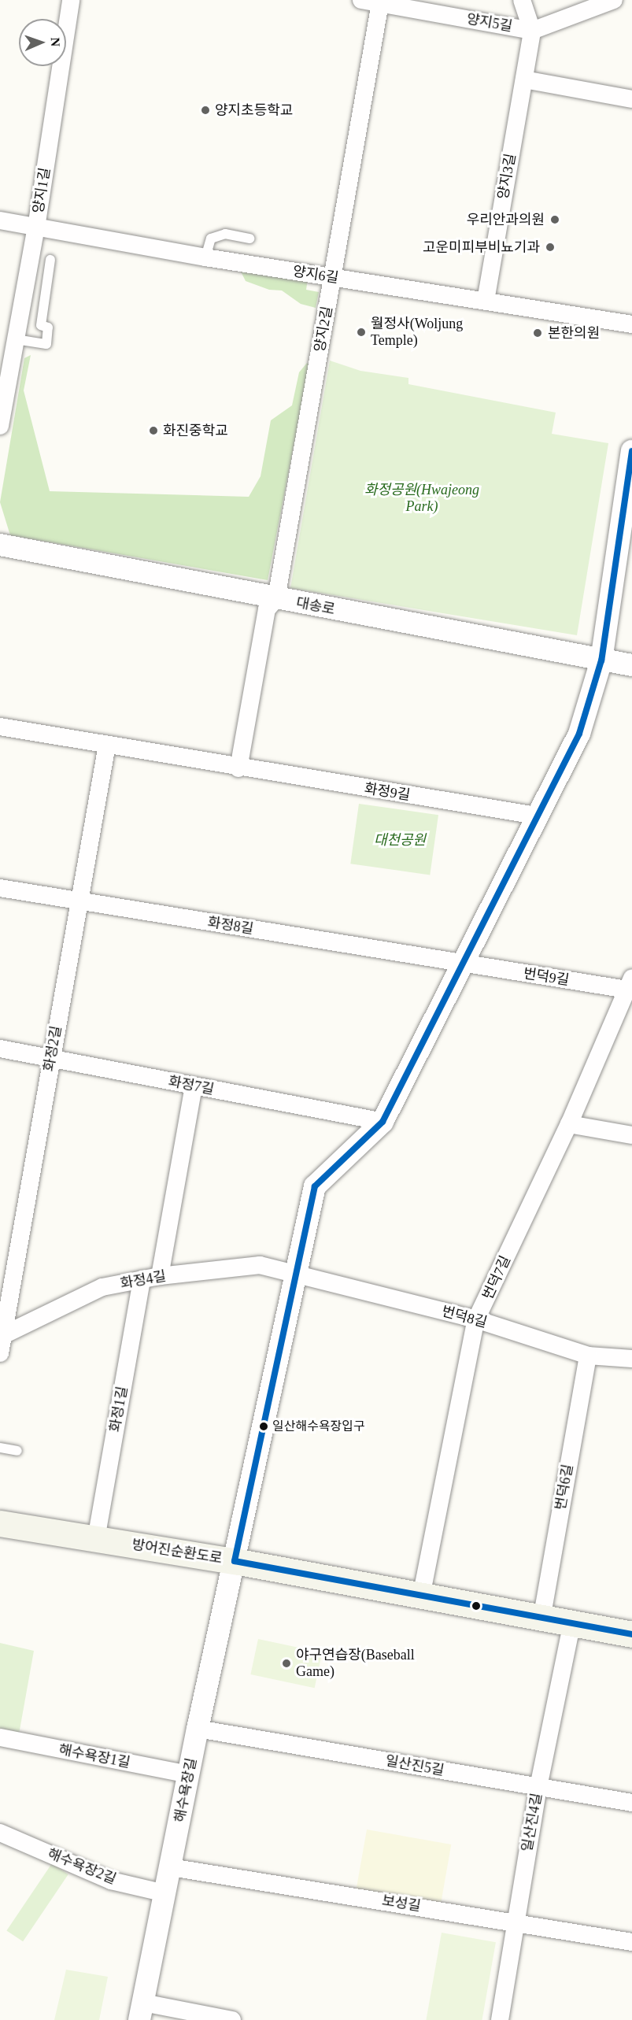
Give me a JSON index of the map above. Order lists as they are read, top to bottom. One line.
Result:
{"streets":{"main road":["방어진순환도로"],"street":["양지5길","양지3길","양지1길","양지6길","양지2길","대송로","화정9길","화정8길","번덕9길","화정2길","화정7길","번덕7길","화정4길","번덕8길","화정1길","번덕6길","해수욕장1길","일산진5길","해수욕장길","일산진4길","해수욕장2길","보성길"]},"crossings":[["양지5길","양지3길"],["양지5길","양지2길"],["양지3길","양지6길"],["양지1길","양지6길"],["양지6길","양지2길"],["양지2길","대송로"],["화정9길","화정2길"],["화정8길","번덕9길"],["화정8길","화정2길"],["번덕9길","번덕7길"],["화정2길","화정7길"],["화정2길","화정4길"],["화정7길","해수욕장길"],["번덕7길","번덕8길"],["번덕7길","방어진순환도로"],["화정4길","번덕8길"],["화정4길","화정1길"],["화정4길","해수욕장길"],["번덕8길","번덕6길"],["번덕8길","해수욕장길"],["화정1길","방어진순환도로"],["번덕6길","방어진순환도로"],["방어진순환도로","해수욕장길"],["방어진순환도로","일산진4길"],["해수욕장1길","해수욕장길"],["일산진5길","해수욕장길"],["일산진5길","일산진4길"],["해수욕장길","해수욕장2길"],["해수욕장길","보성길"],["일산진4길","보성길"]],"parks":["화정공원(Hwajeong Park)","대천공원"],"places":["양지초등학교","우리안과의원","고운미피부비뇨기과","월정사(Woljung Temple)","본한의원","화진중학교","일산해수욕장입구","야구연습장(Baseball Game)"],"north":"right"}
